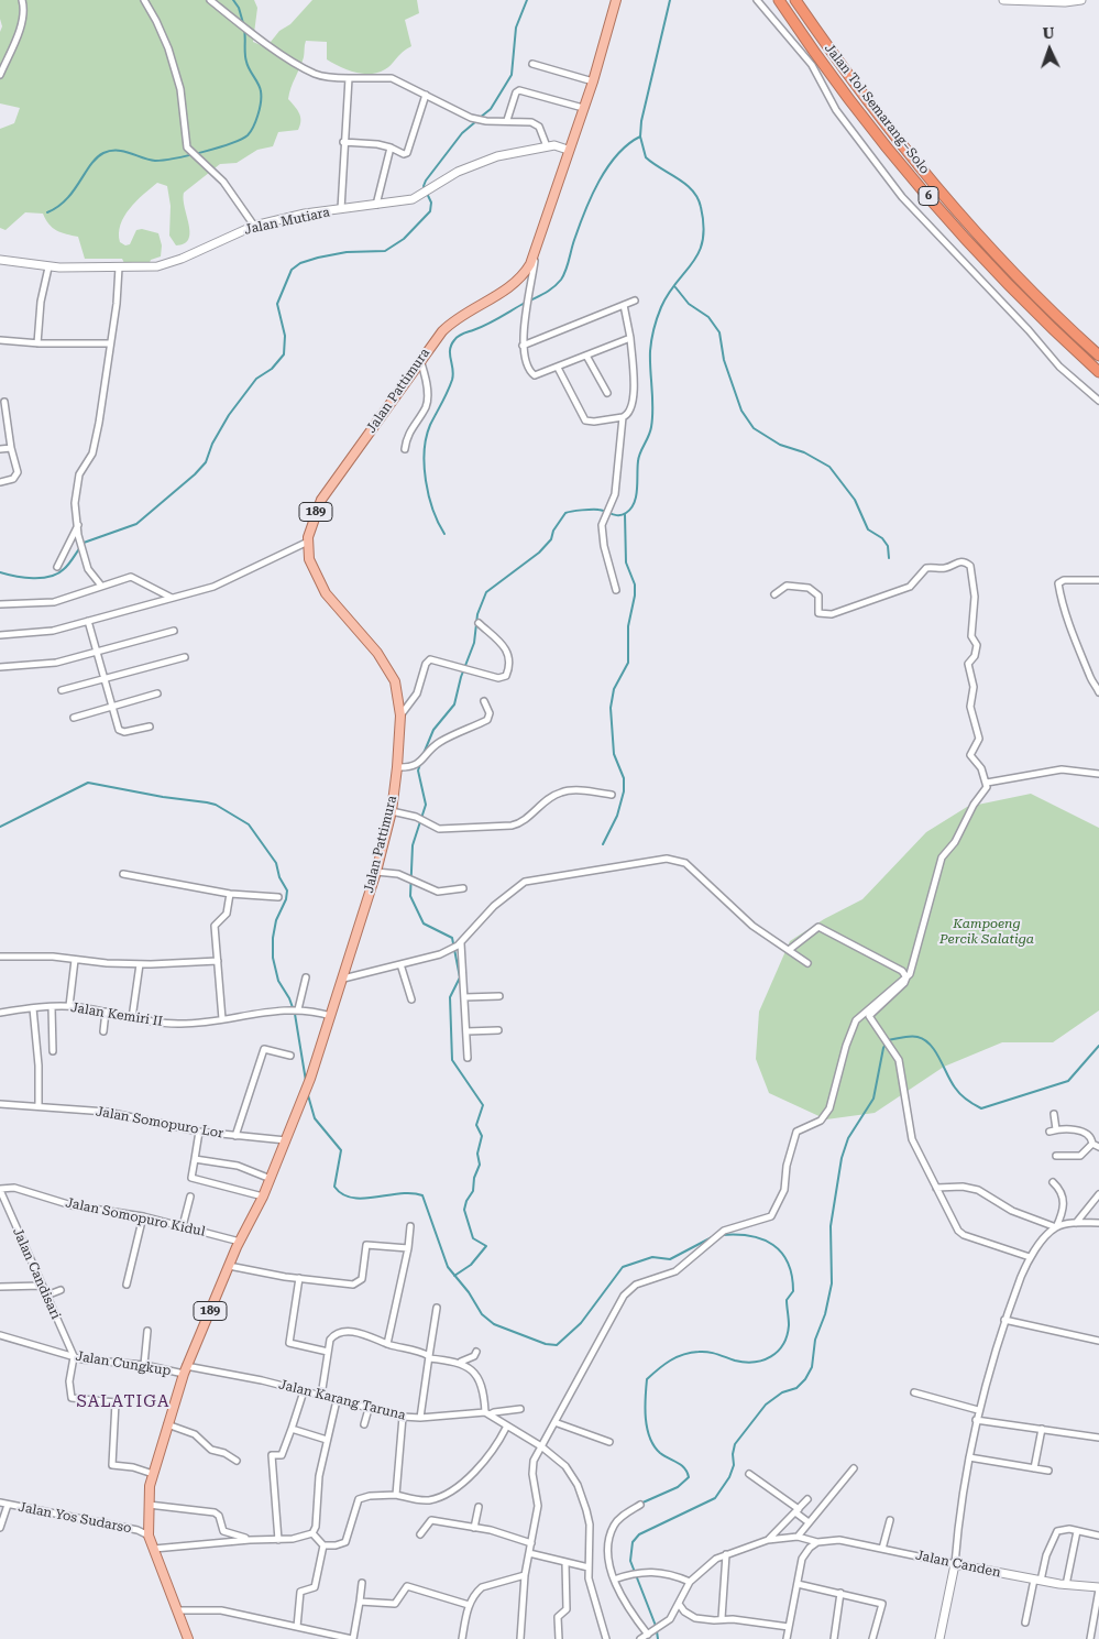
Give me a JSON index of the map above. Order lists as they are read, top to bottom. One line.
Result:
{"streets":{"highway":["Jalan Tol Semarang–Solo","6"],"main road":["Jalan Pattimura","189"],"street":["Jalan Mutiara","Jalan Kemiri II","Jalan Somopuro Lor","Jalan Somopuro Kidul","Jalan Candisari","Jalan Cungkup","Jalan Karang Taruna","Jalan Yos Sudarso","Jalan Canden"]},"crossings":[["Jalan Mutiara","Jalan Pattimura"],["Jalan Pattimura","Jalan Kemiri II"],["Jalan Pattimura","Jalan Somopuro Lor"],["Jalan Pattimura","Jalan Somopuro Kidul"],["Jalan Pattimura","Jalan Cungkup"],["Jalan Pattimura","Jalan Karang Taruna"],["Jalan Pattimura","Jalan Yos Sudarso"],["Jalan Somopuro Kidul","Jalan Candisari"],["Jalan Candisari","Jalan Cungkup"],["Jalan Cungkup","Jalan Karang Taruna"]],"districts":["SALATIGA"],"parks":["Kampoeng Percik Salatiga"],"north":"top"}
